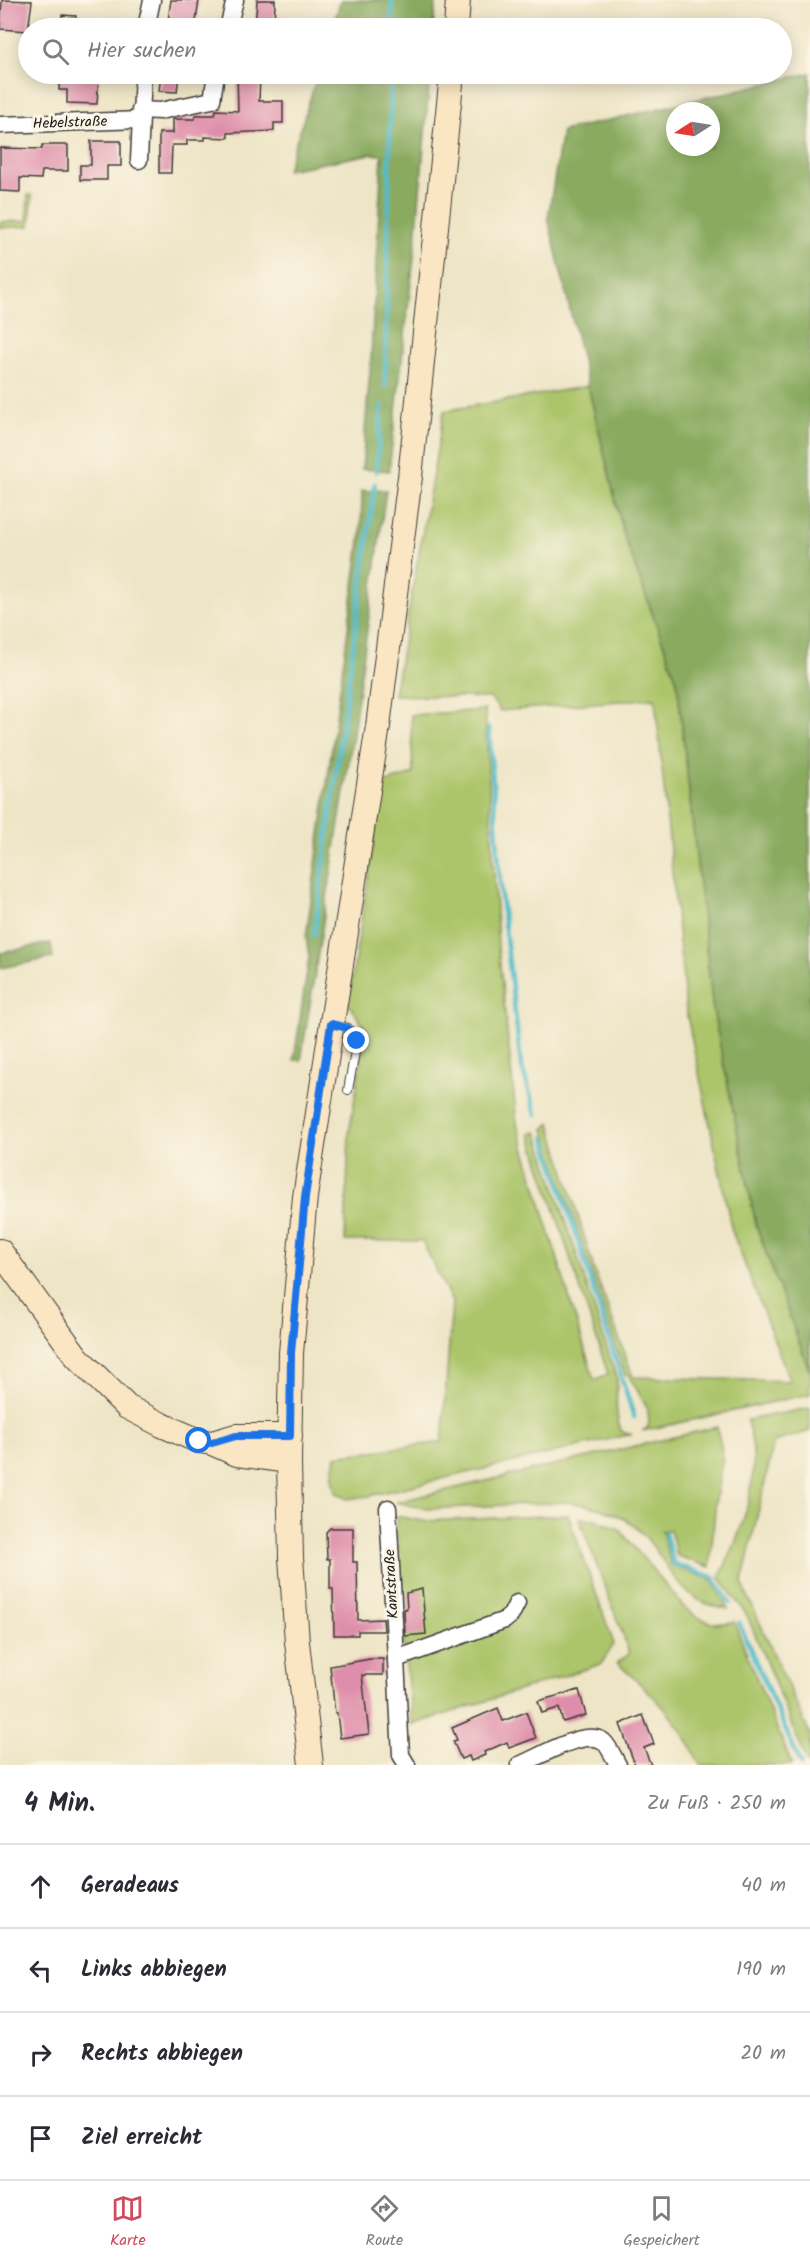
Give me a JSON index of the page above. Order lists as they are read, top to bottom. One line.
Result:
{"streets":{"street":["Hebelstraße","Kantstraße"]},"north":"left","page":{"search":"Hier suchen","heading":["4 Min.","Zu Fuß · 250 m"],"list":[["Geradeaus","40 m"],["Links abbiegen","190 m"],["Rechts abbiegen","20 m"],"Ziel erreicht"],"nav":["Karte","Route","Gespeichert"]}}
